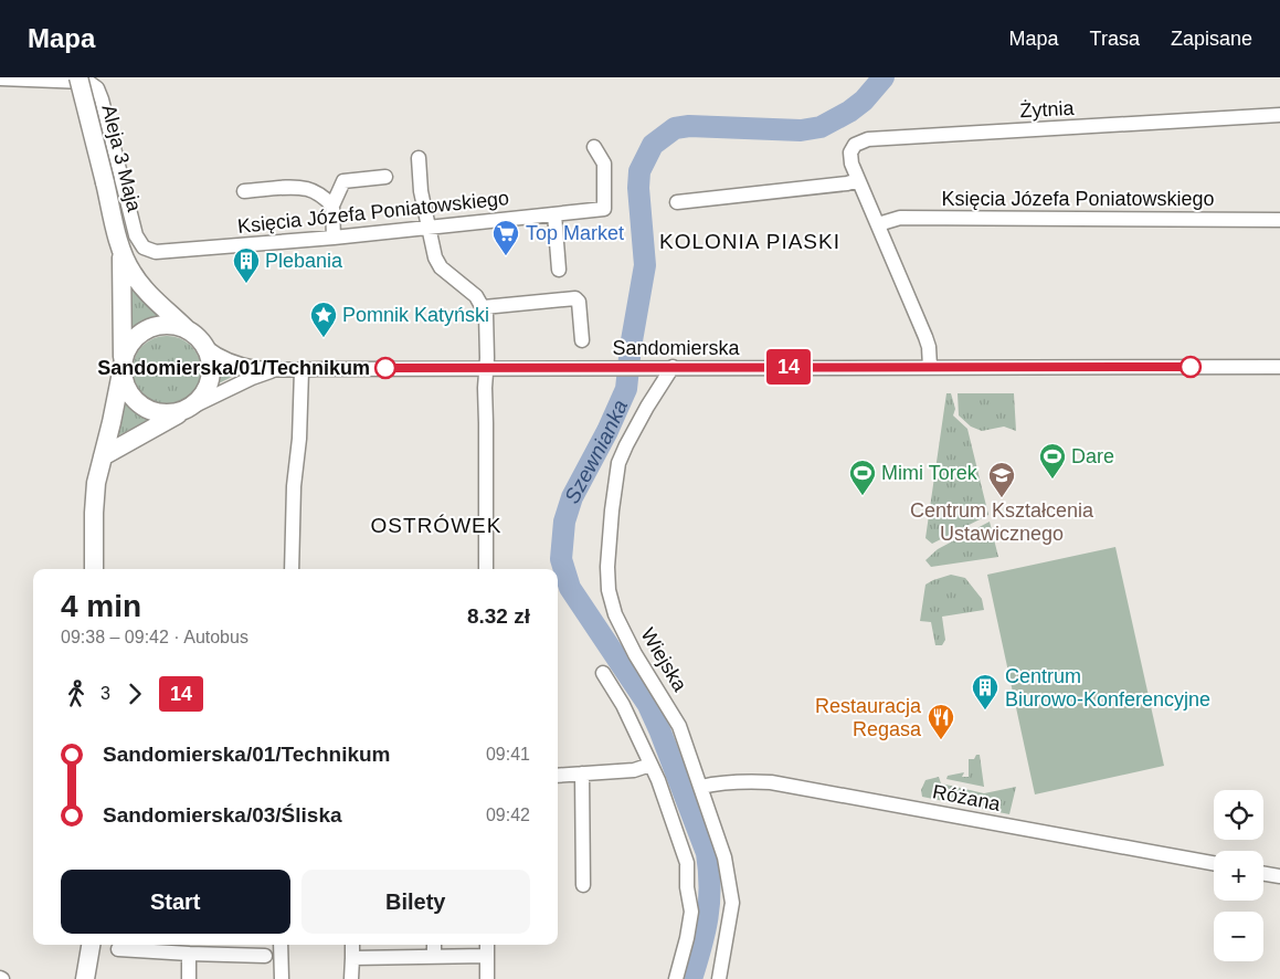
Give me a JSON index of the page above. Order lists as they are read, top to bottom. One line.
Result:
{"streets":{"main road":["Aleja 3 Maja"],"street":["Żytnia","Księcia Józefa Poniatowskiego","Sandomierska","Wiejska","Różana"]},"crossings":[["Aleja 3 Maja","Sandomierska"],["Sandomierska","Wiejska"],["Wiejska","Różana"]],"districts":["KOLONIA PIASKI","OSTRÓWEK"],"water":["Szewnianka"],"places":{"supermarket":["Top Market"],"building":["Plebania","Centrum Biurowo-Konferencyjne"],"place":["Pomnik Katyński"],"other":["Sandomierska/01/Technikum"],"sports":["Dare","Mimi Torek"],"school or university":["Centrum Kształcenia Ustawicznego"],"restaurant":["Restauracja Regasa"]},"lines":["bus line 14"],"page":{"header":"Mapa","nav":["Mapa","Trasa","Zapisane"],"on_map":"14","heading":["4 min","09:38 – 09:42 · Autobus","8.32 zł"],"legs":["3","14"],"list":[{"name":"Sandomierska/01/Technikum","value":"09:41"},{"name":"Sandomierska/03/Śliska","value":"09:42"}],"map_buttons":["+","−"],"buttons":["Start","Bilety"]}}
